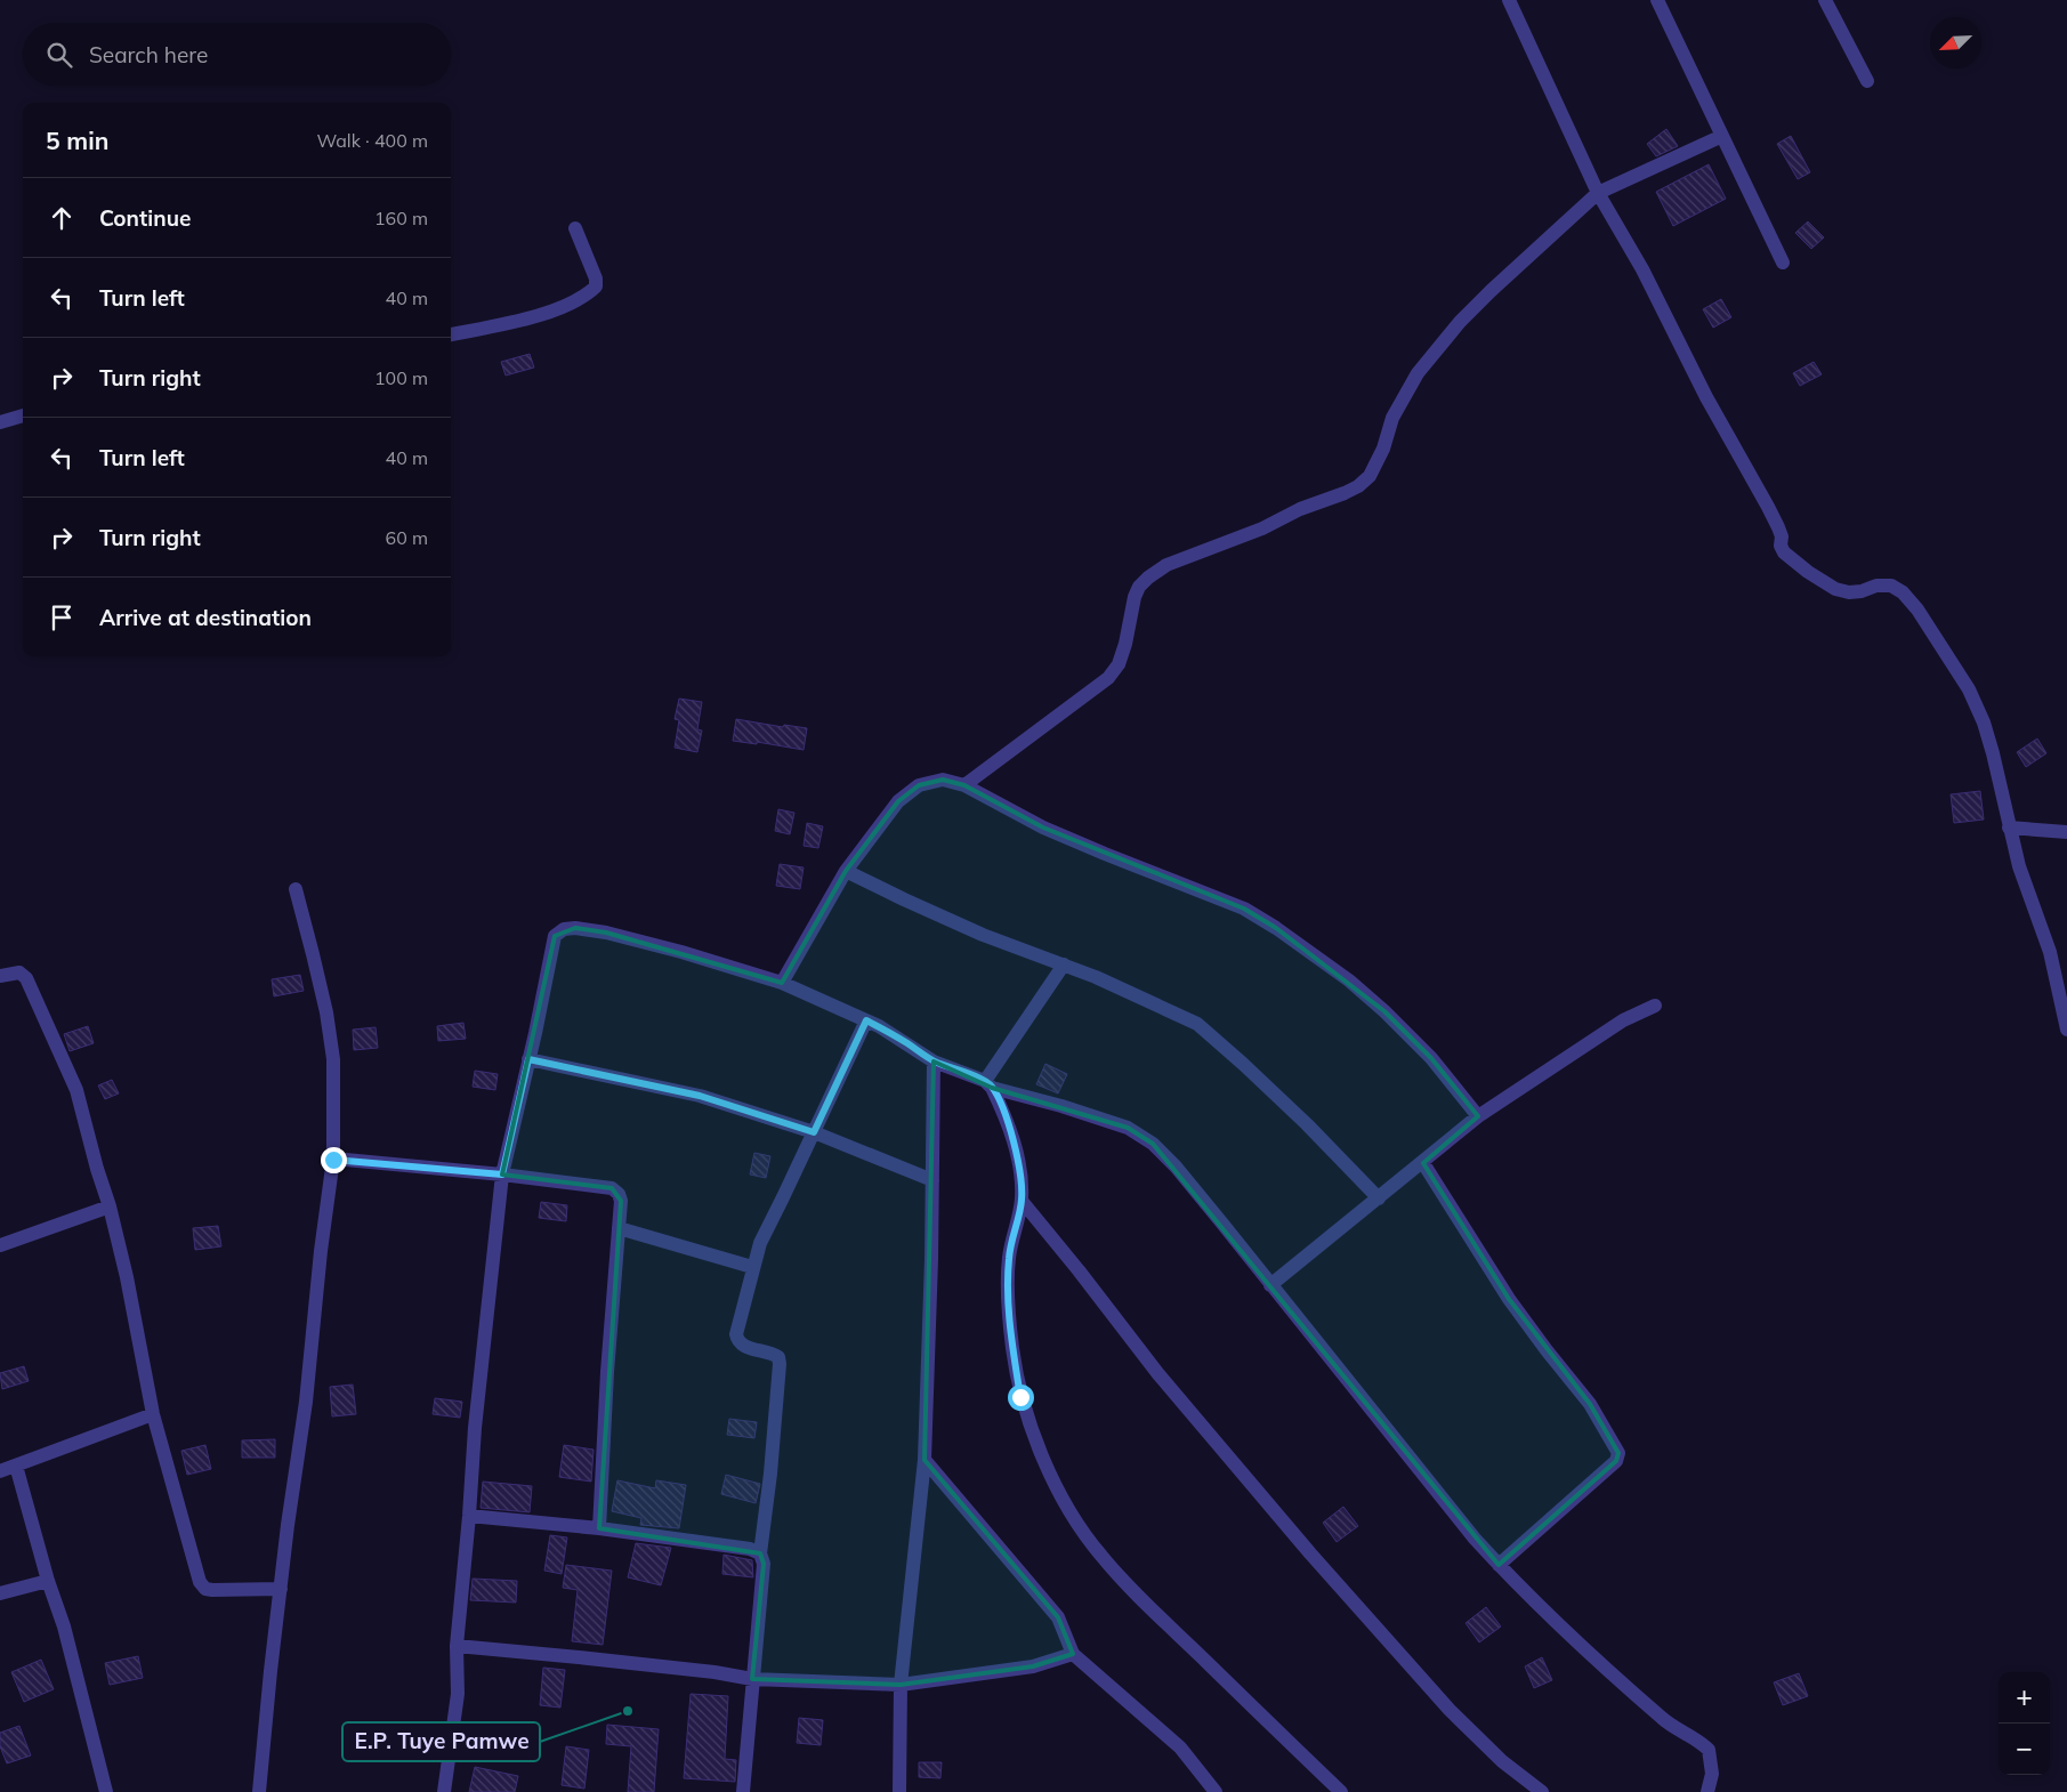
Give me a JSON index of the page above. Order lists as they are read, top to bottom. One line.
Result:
{"places":["E.P. Tuye Pamwe"],"north":"bottom left","page":{"search":"Search here","heading":["5 min","Walk · 400 m"],"list":[["Continue","160 m"],["Turn left","40 m"],["Turn right","100 m"],["Turn left","40 m"],["Turn right","60 m"],"Arrive at destination"],"map_buttons":["+","−"]}}
